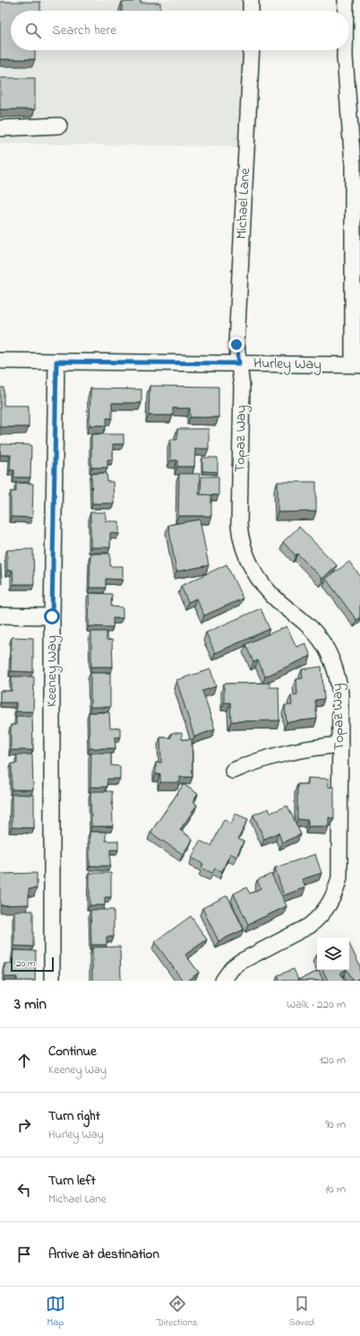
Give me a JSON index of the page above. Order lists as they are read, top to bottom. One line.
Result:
{"streets":{"street":["Michael Lane","Hurley Way","Topaz Way","Keeney Way"]},"crossings":[["Michael Lane","Hurley Way"],["Michael Lane","Topaz Way"],["Hurley Way","Topaz Way"],["Hurley Way","Keeney Way"]],"scale_bar":"20 m","page":{"search":"Search here","scale":"20 m","heading":["3 min","Walk · 220 m"],"list":[["Continue","Keeney Way","120 m"],["Turn right","Hurley Way","90 m"],["Turn left","Michael Lane","10 m"],"Arrive at destination"],"nav":["Map","Directions","Saved"]}}
